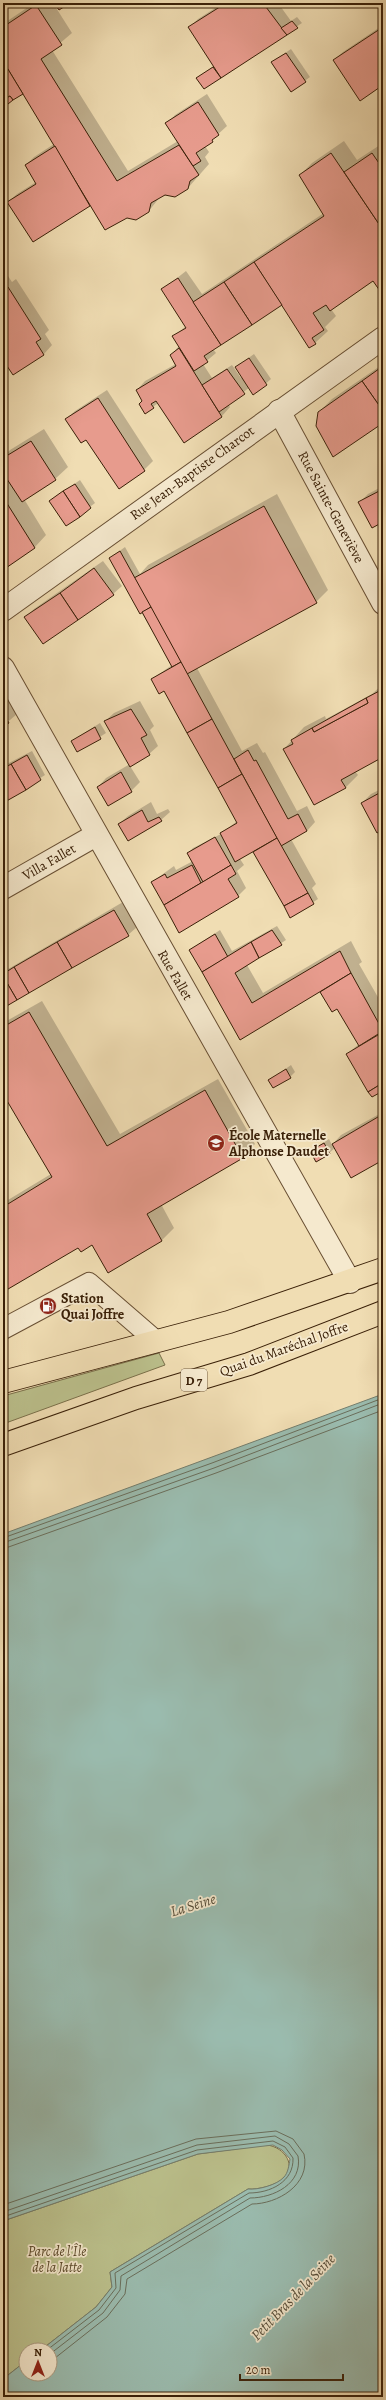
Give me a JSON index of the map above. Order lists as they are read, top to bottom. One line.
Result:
{"streets":{"main road":["Quai du Maréchal Joffre","D 7"],"street":["Rue Jean-Baptiste Charcot","Rue Sainte-Geneviève","Villa Fallet","Rue Fallet"]},"crossings":[["Rue Jean-Baptiste Charcot","Rue Sainte-Geneviève"],["Villa Fallet","Rue Fallet"]],"water":["La Seine","Petit Bras de la Seine"],"parks":["Parc de l'Île de la Jatte"],"places":{"school or university":["École Maternelle Alphonse Daudet"],"fuel station":["Station Quai Joffre"]},"scale_bar":"20 m","north":"top"}
